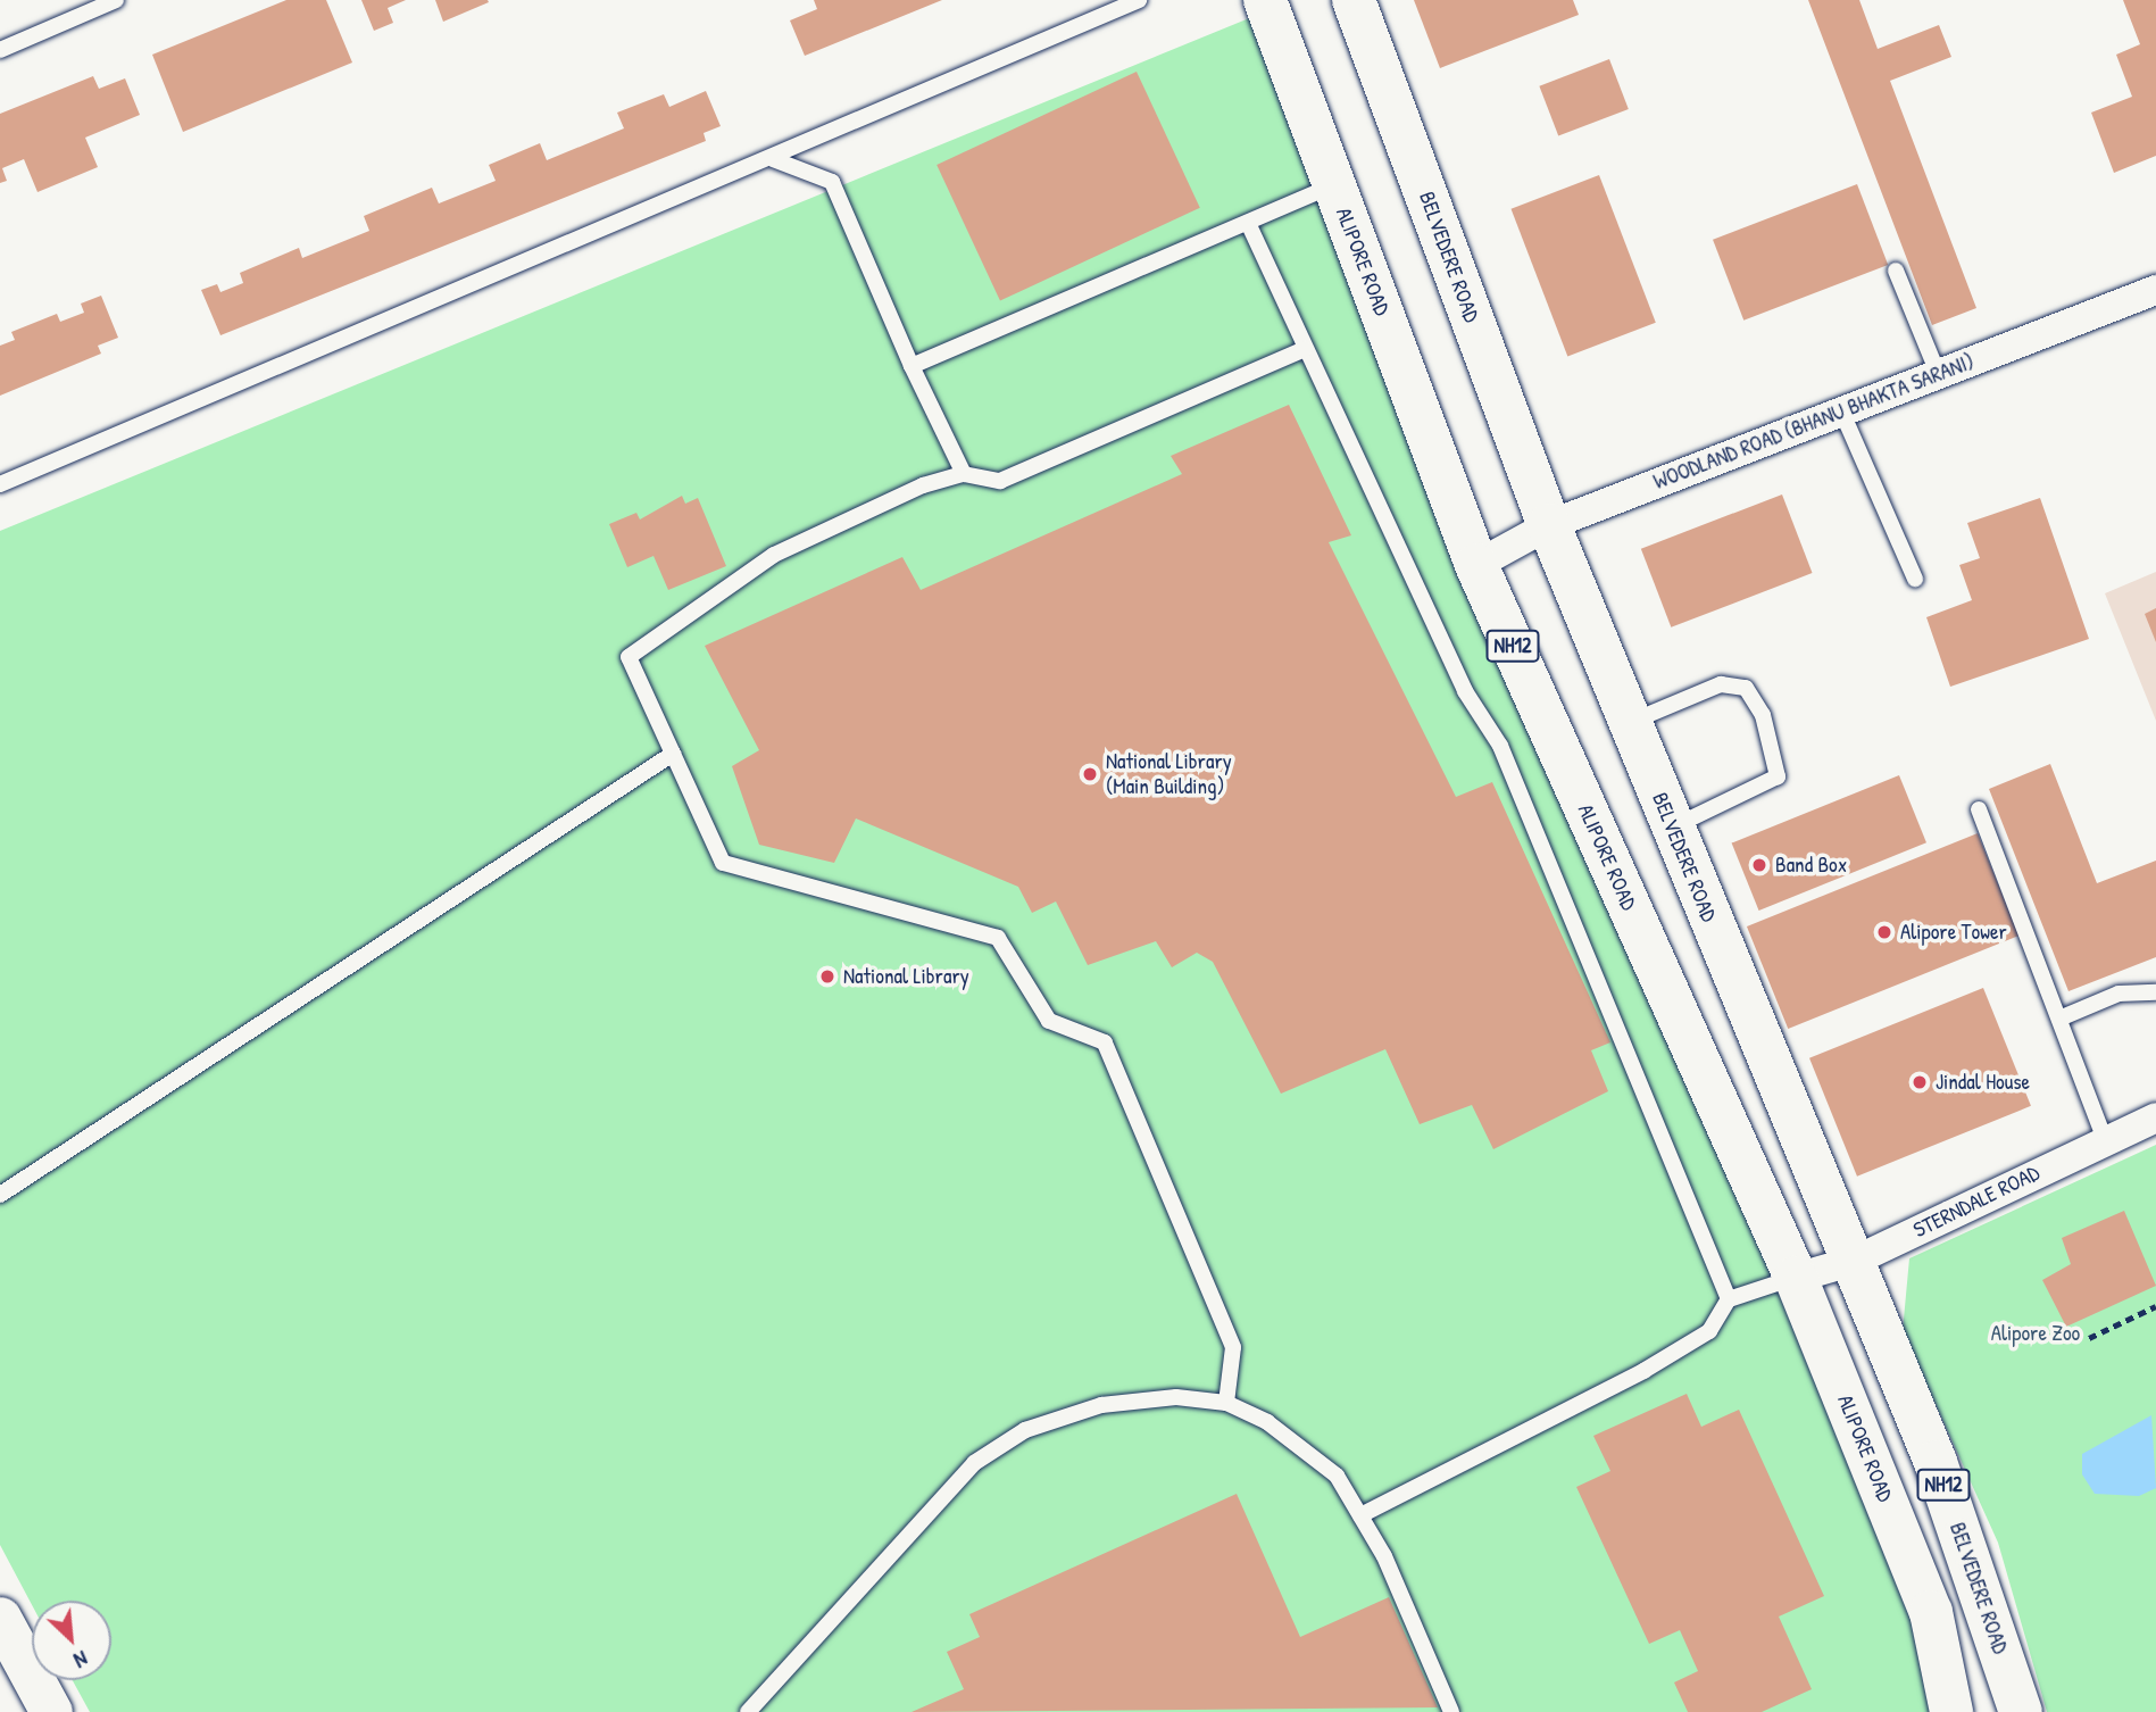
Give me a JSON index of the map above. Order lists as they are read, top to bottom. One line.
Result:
{"streets":{"highway":["BELVEDERE ROAD","ALIPORE ROAD","NH12"],"street":["WOODLAND ROAD (BHANU BHAKTA SARANI)","STERNDALE ROAD"]},"crossings":[["BELVEDERE ROAD","WOODLAND ROAD (BHANU BHAKTA SARANI)"],["BELVEDERE ROAD","STERNDALE ROAD"],["ALIPORE ROAD","WOODLAND ROAD (BHANU BHAKTA SARANI)"],["ALIPORE ROAD","STERNDALE ROAD"]],"parks":["Alipore Zoo"],"places":["National Library (Main Building)","Band Box","Alipore Tower","National Library","Jindal House"],"north":"bottom right"}
